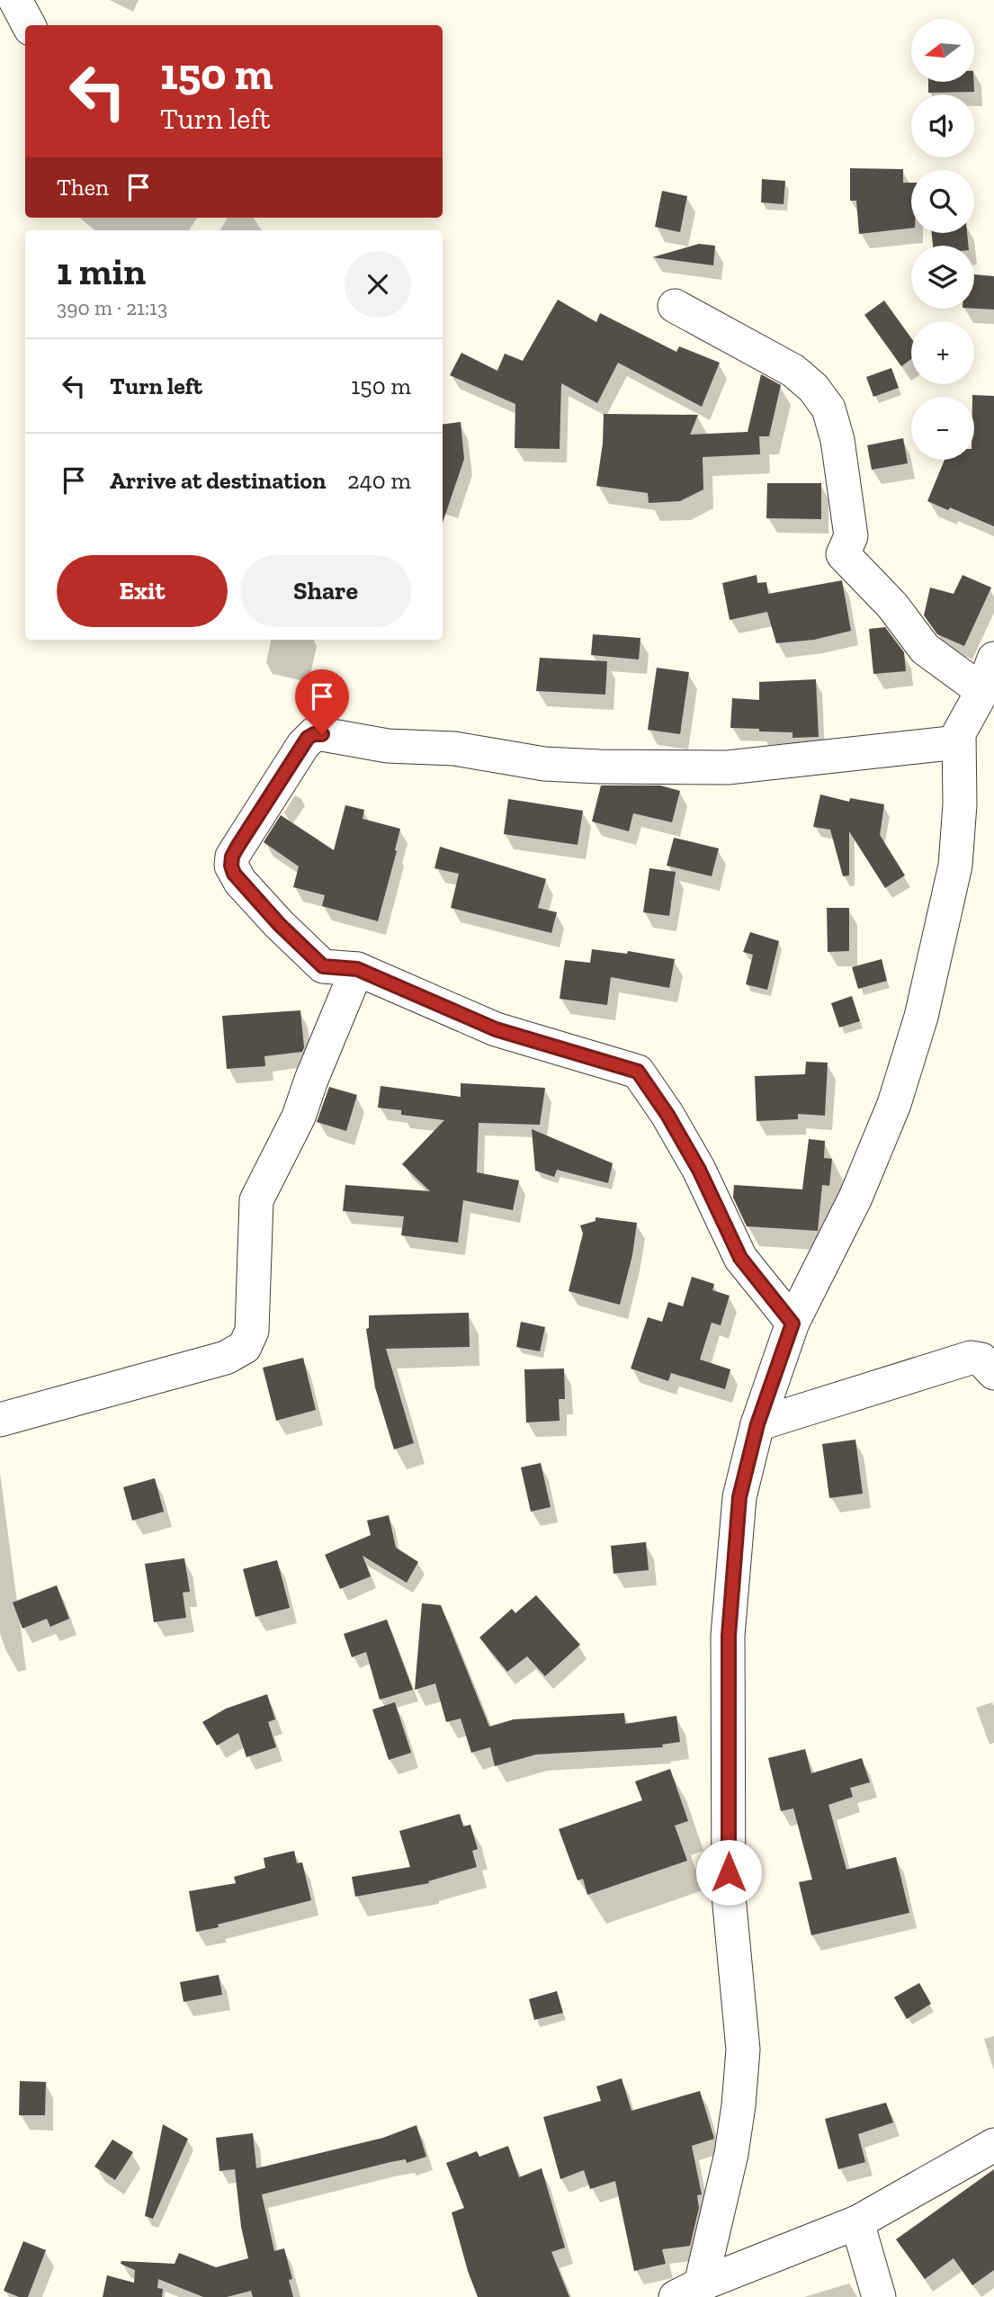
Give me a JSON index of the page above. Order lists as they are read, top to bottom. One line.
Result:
{"north":"left","page":{"map_buttons":["+","−"],"turn":["150 m","Turn left"],"then":"Then","heading":["1 min","390 m · 21:13"],"list":[{"name":"Turn left","value":"150 m"},{"name":"Arrive at destination","value":"240 m"}],"buttons":["Exit","Share"]}}
